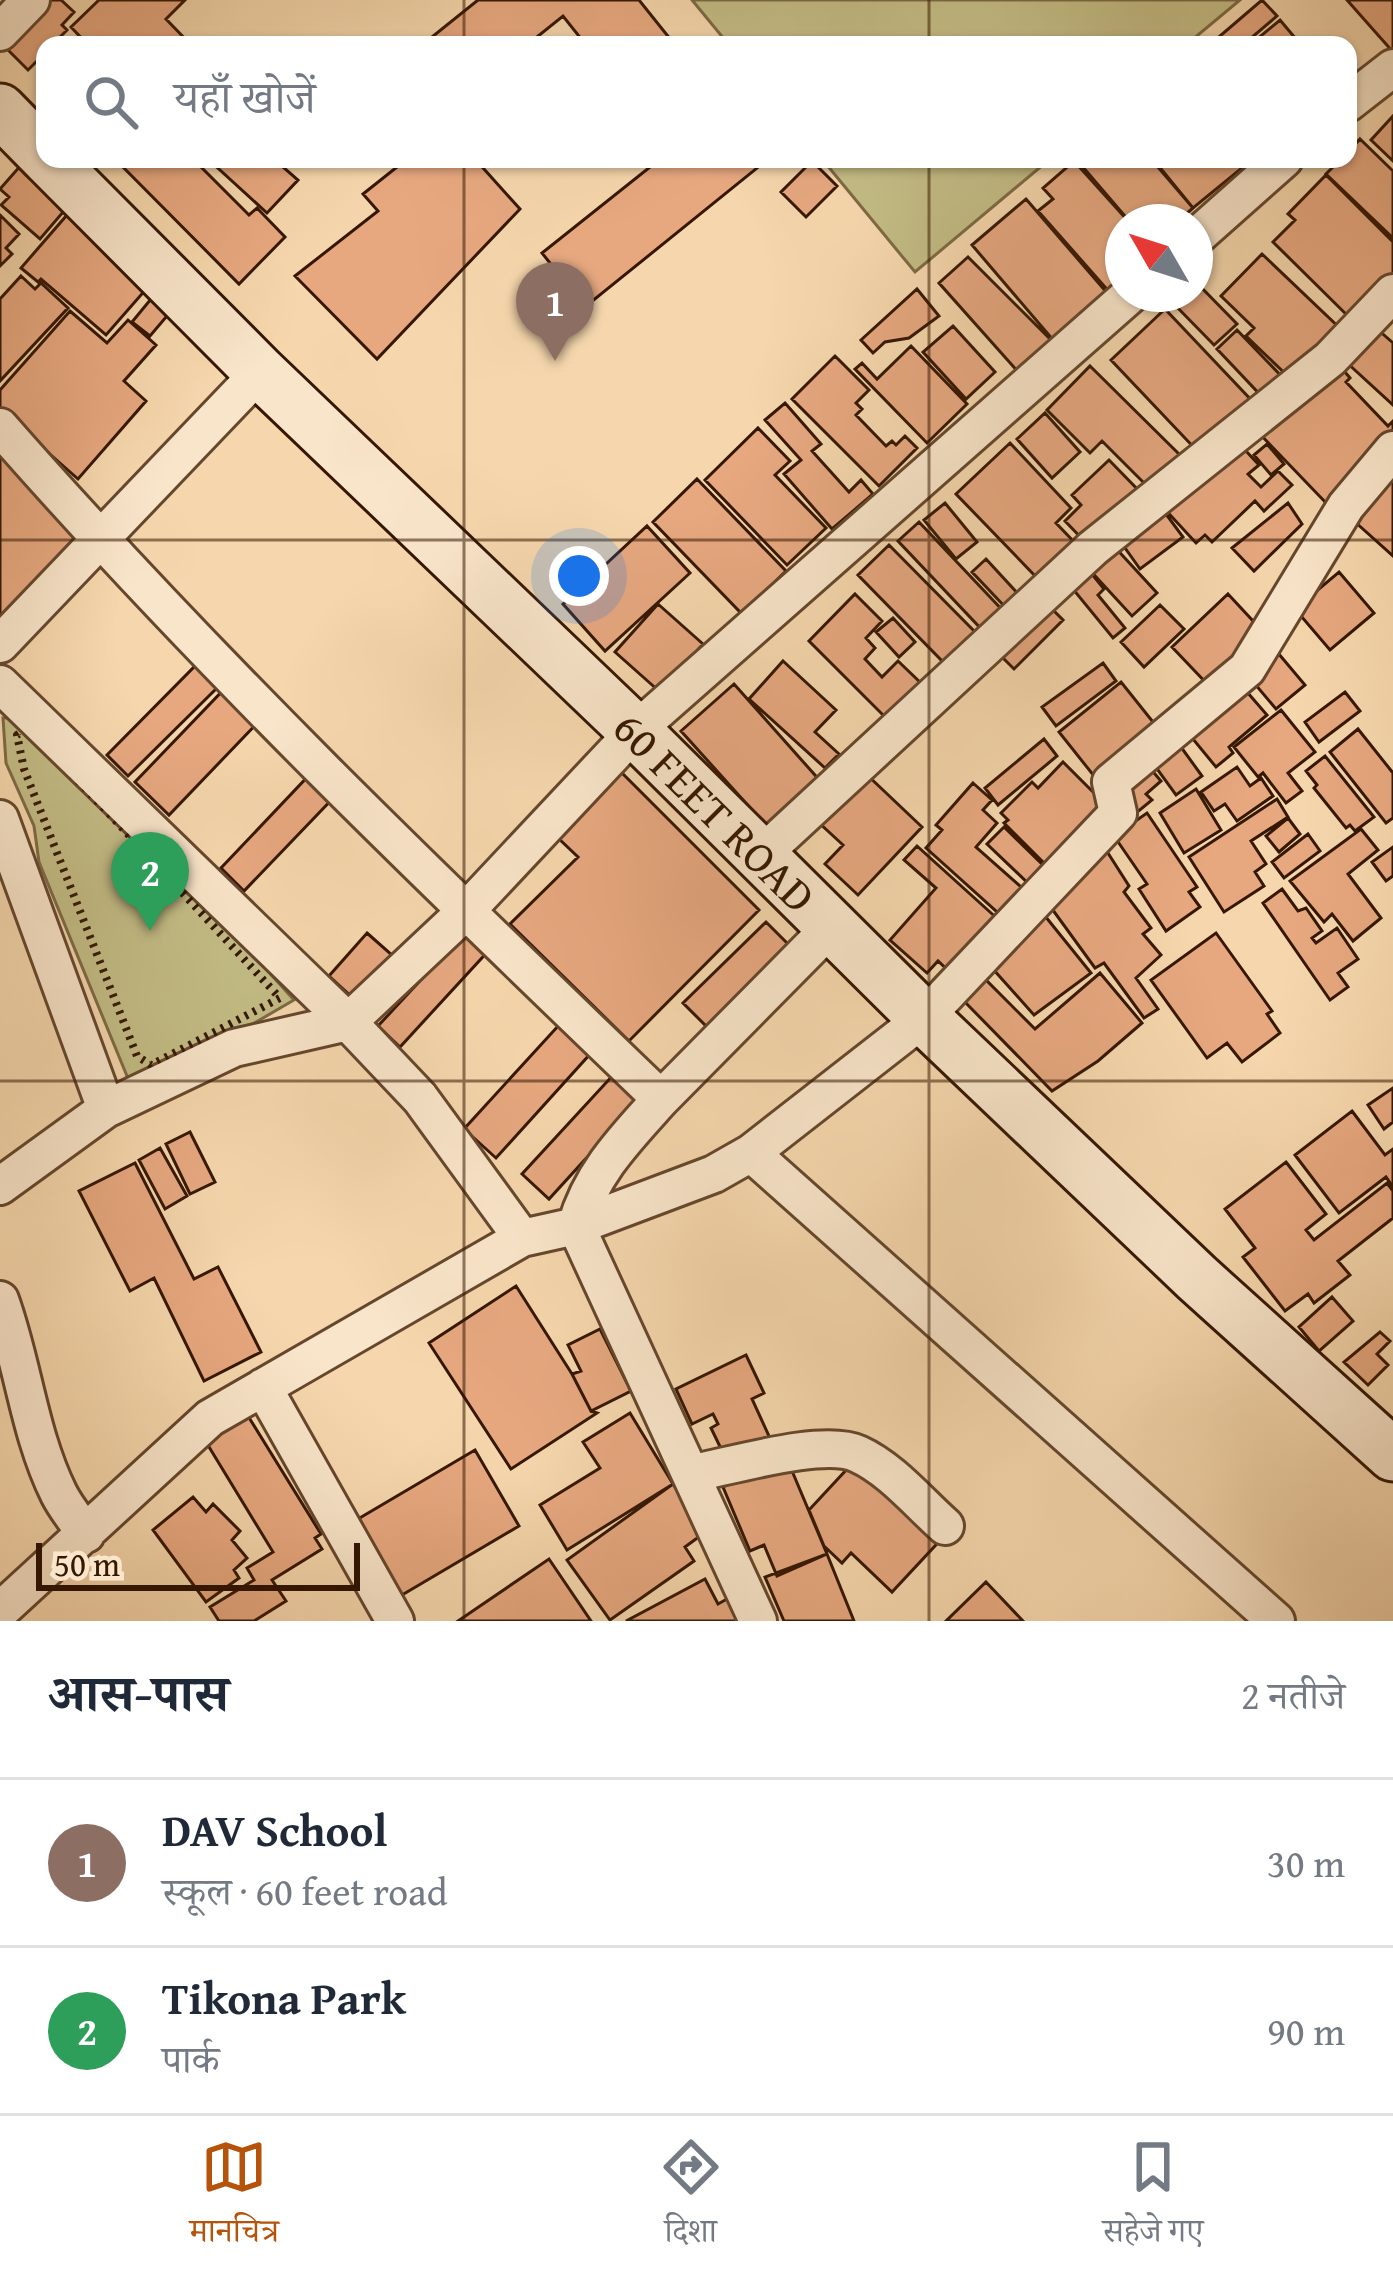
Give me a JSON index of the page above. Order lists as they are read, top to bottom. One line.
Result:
{"streets":{"street":["60 FEET ROAD"]},"scale_bar":"50 m","north":"top left","page":{"search":"यहाँ खोजें","pins":["1","2"],"scale":"50 m","heading":["आस-पास","2 नतीजे"],"list":[{"mark":"1","name":"DAV School","note":"स्कूल · 60 feet road","value":"30 m"},{"mark":"2","name":"Tikona Park","note":"पार्क","value":"90 m"}],"nav":["मानचित्र","दिशा","सहेजे गए"]}}
